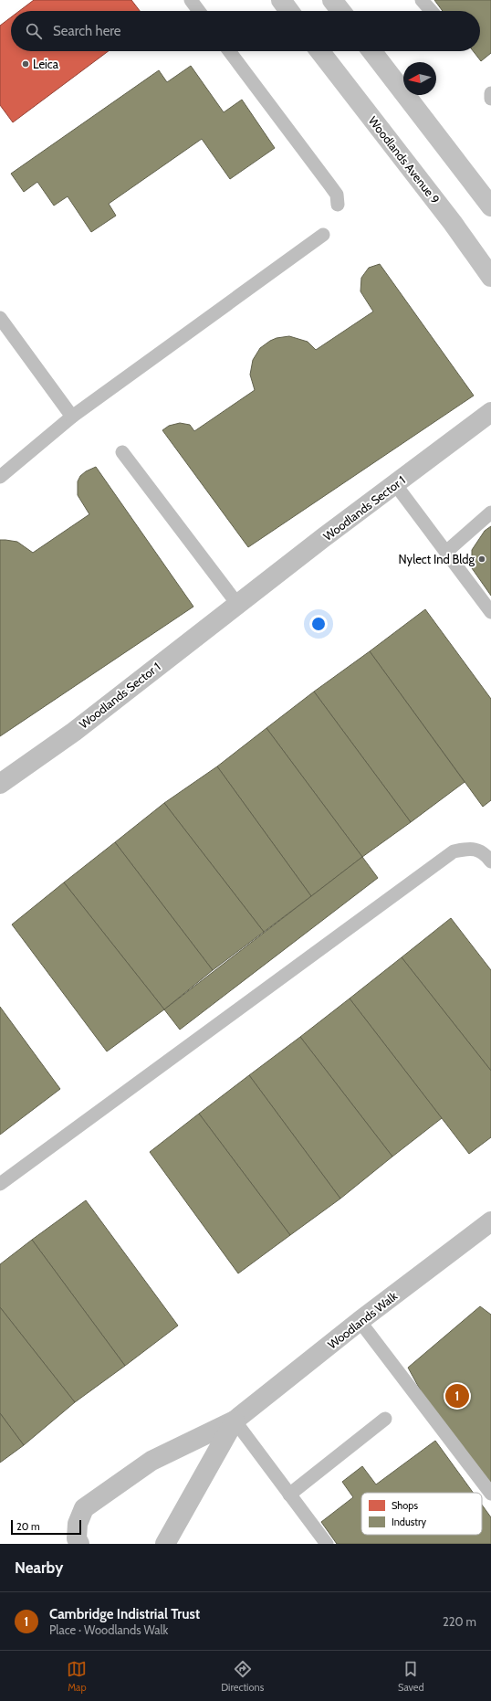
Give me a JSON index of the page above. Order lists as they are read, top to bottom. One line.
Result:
{"streets":{"main road":["Woodlands Avenue 9"],"street":["Woodlands Sector 1","Woodlands Walk"]},"places":["Leica","Nylect Ind Bldg"],"legend":["Shops","Industry"],"scale_bar":"20 m","north":"left","page":{"search":"Search here","pins":"1","scale":"20 m","heading":"Nearby","list":[{"mark":"1","name":"Cambridge Indistrial Trust","note":"Place · Woodlands Walk","value":"220 m"}],"nav":["Map","Directions","Saved"]}}
